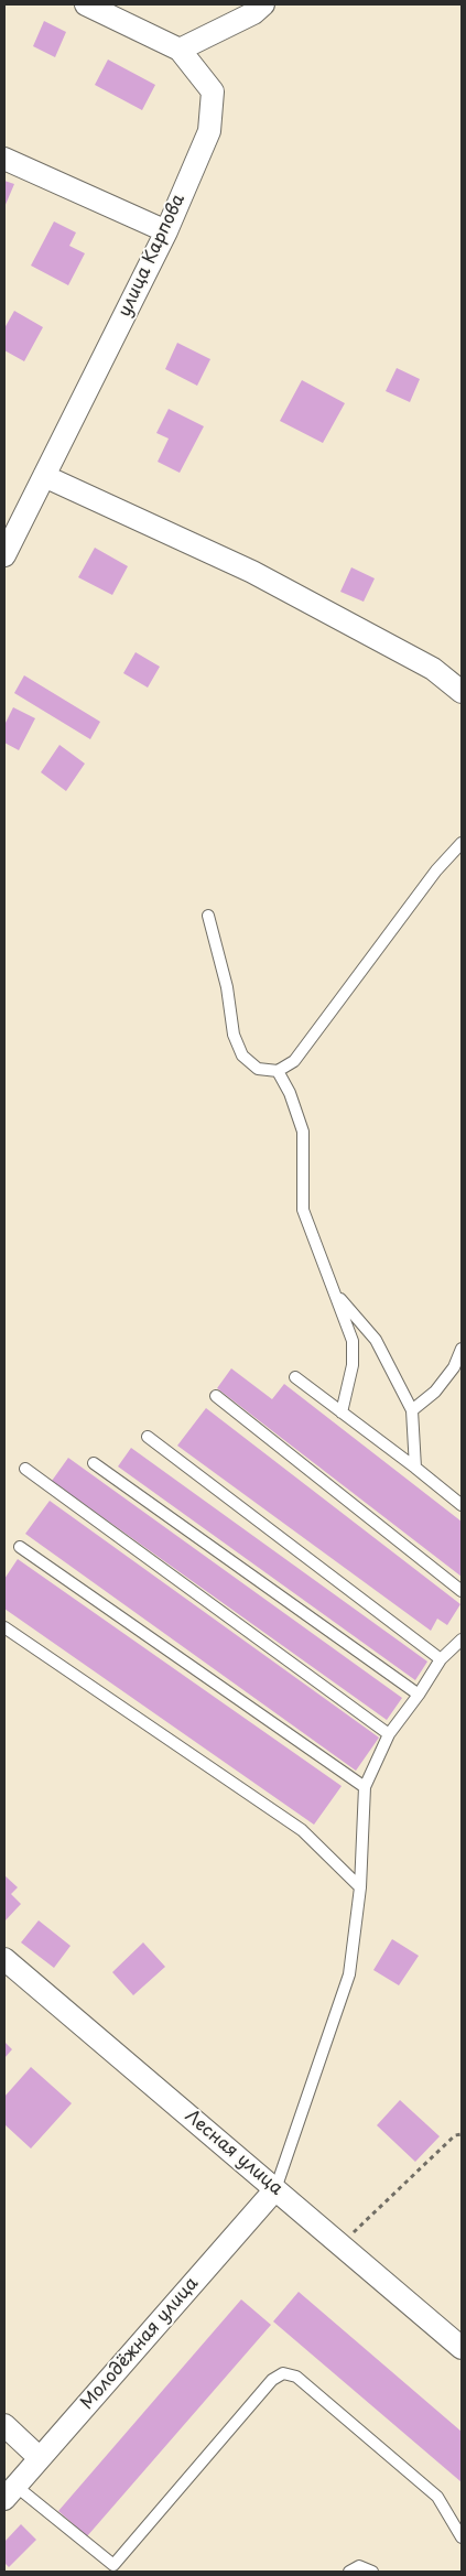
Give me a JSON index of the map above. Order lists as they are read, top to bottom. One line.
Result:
{"streets":{"street":["улица Карпова","Лесная улица","Молодёжная улица"]},"crossings":[["Лесная улица","Молодёжная улица"]]}
